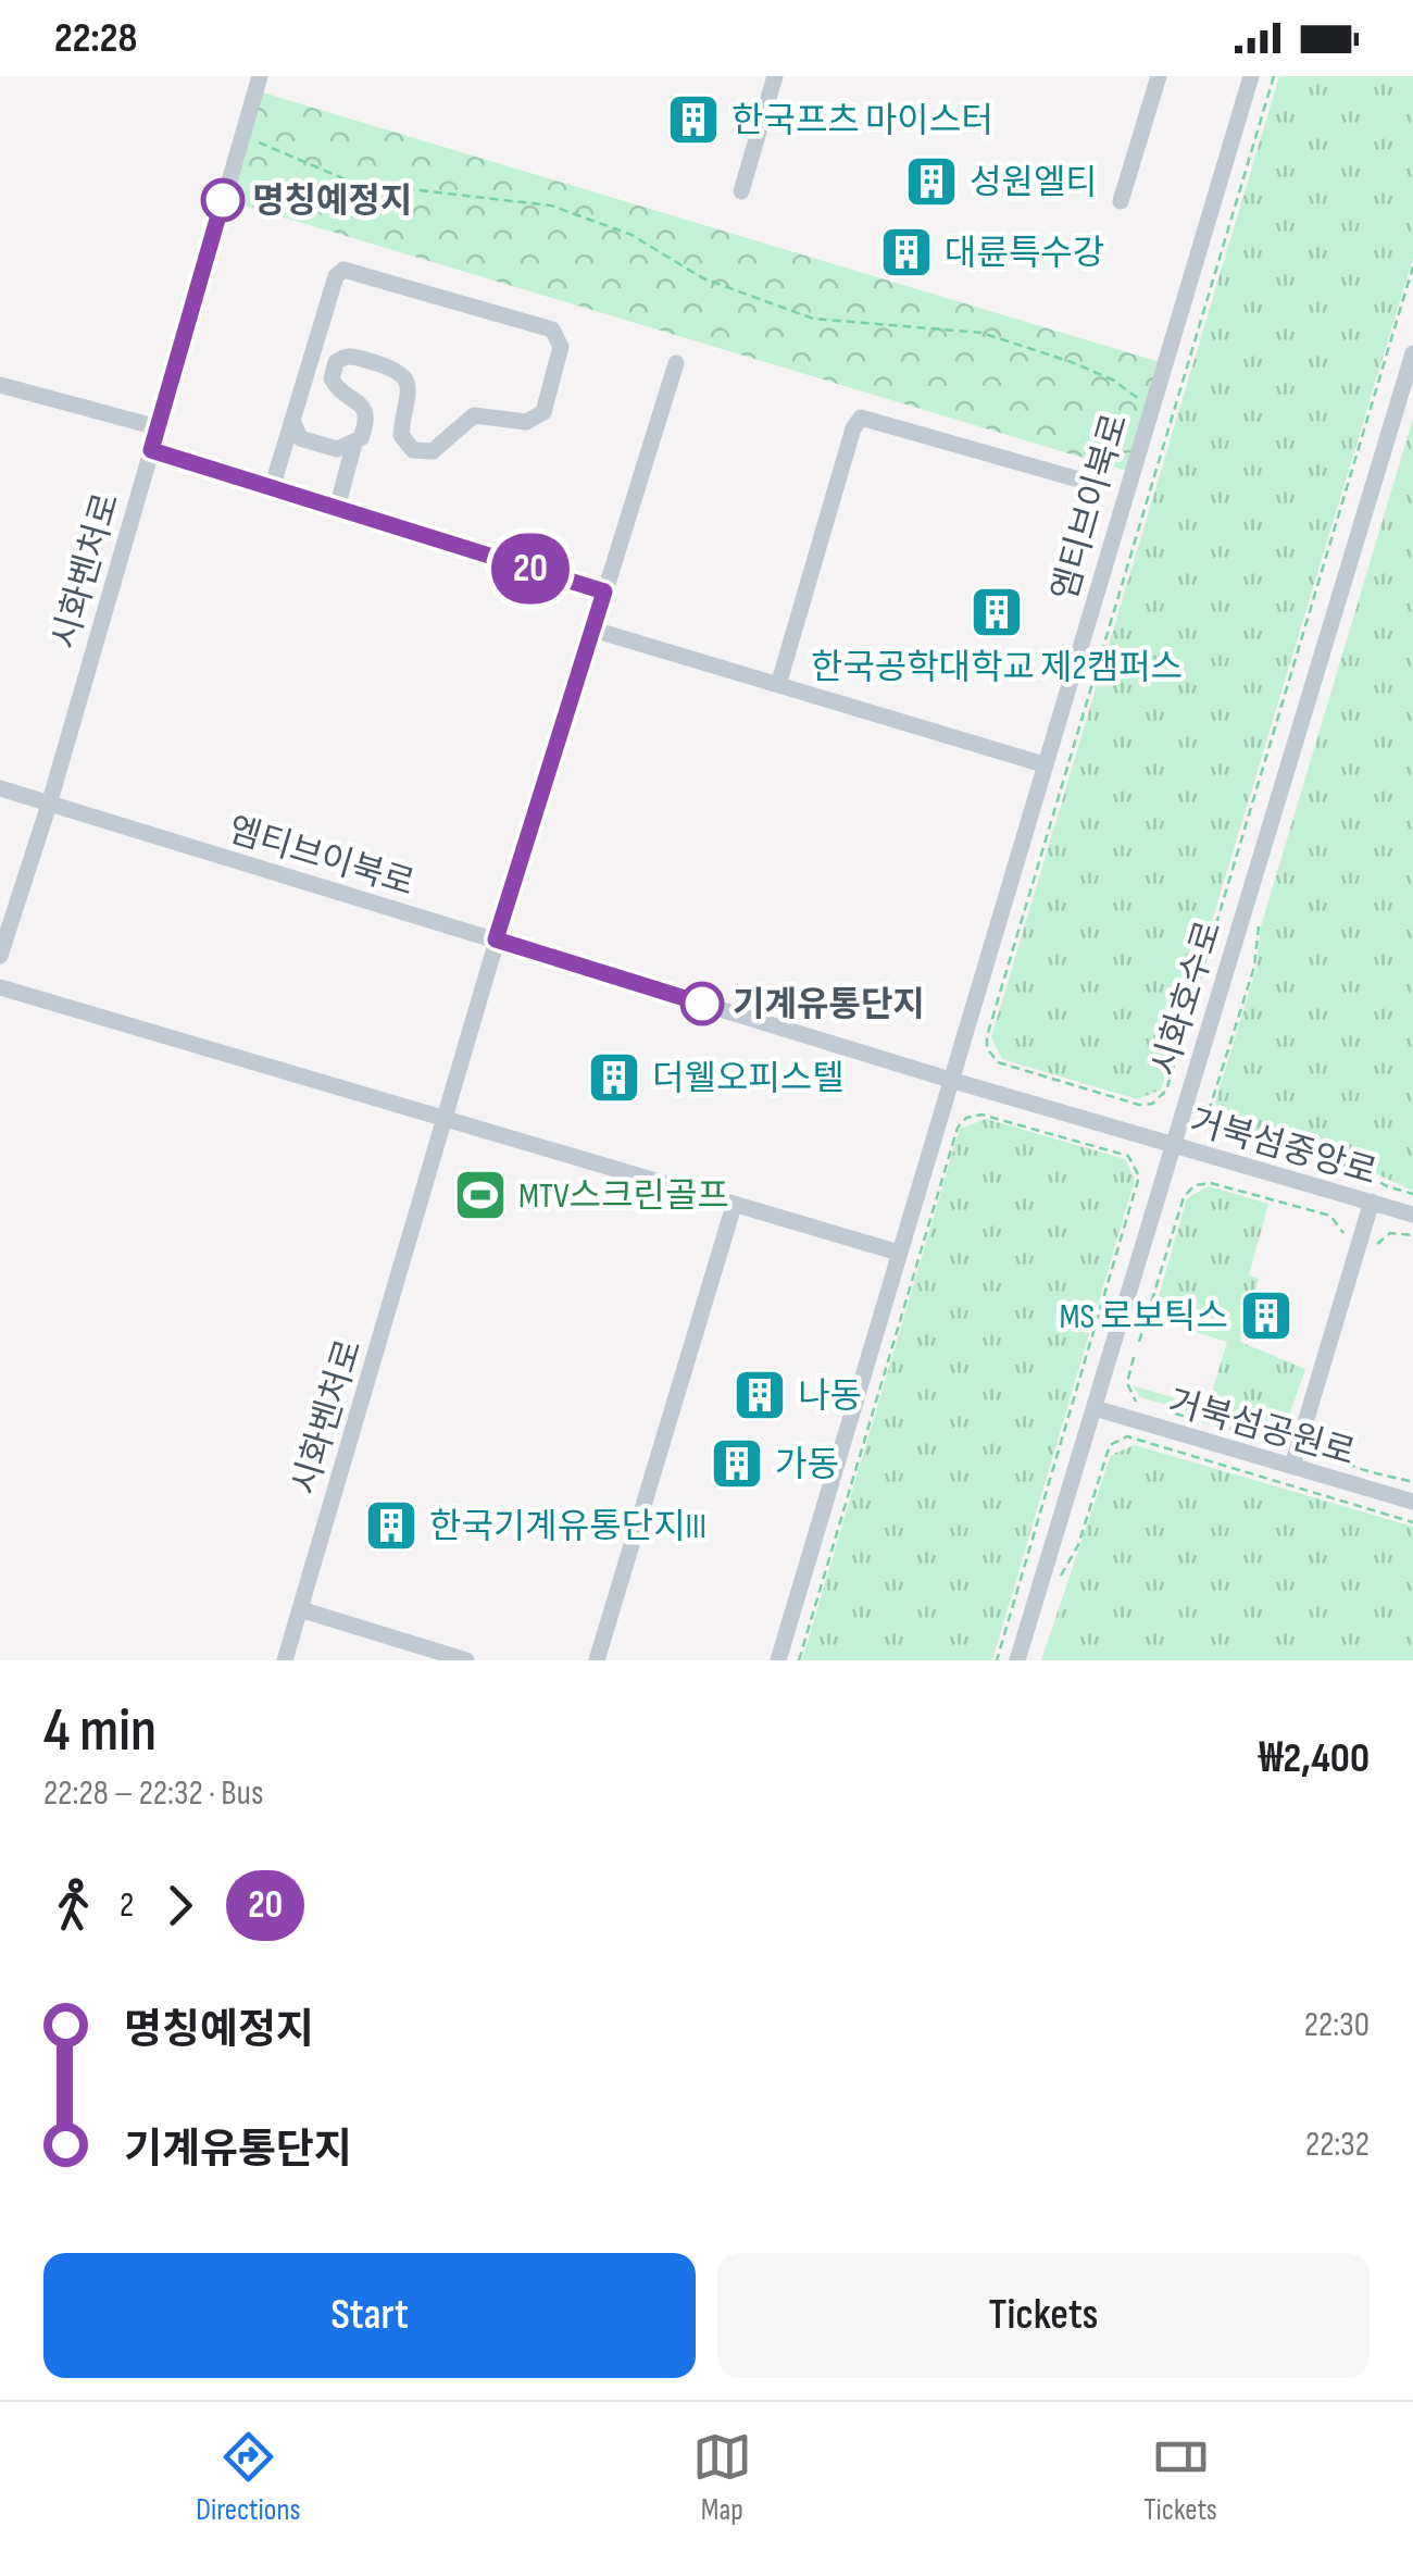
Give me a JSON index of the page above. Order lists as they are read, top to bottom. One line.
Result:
{"streets":{"street":["엠티브이북로","시화벤처로","시화호수로","거북섬중앙로","거북섬공원로"]},"crossings":[["엠티브이북로","시화벤처로"],["엠티브이북로","거북섬중앙로"],["시화호수로","거북섬중앙로"],["시화호수로","거북섬공원로"]],"places":{"building":["한국프츠 마이스터","성원엘티","대륜특수강","한국공학대학교 제2캠퍼스","더웰오피스텔","MS 로보틱스","나동","가동","한국기계유통단지III"],"other":["명칭예정지","기계유통단지"],"sports":["MTV스크린골프"]},"lines":["bus line 20"],"page":{"status":"22:28","on_map":"20","heading":["4 min","22:28 – 22:32 · Bus","₩2,400"],"legs":["2","20"],"list":[{"name":"명칭예정지","value":"22:30"},{"name":"기계유통단지","value":"22:32"}],"buttons":["Start","Tickets"],"tabs":["Directions","Map","Tickets"]}}
